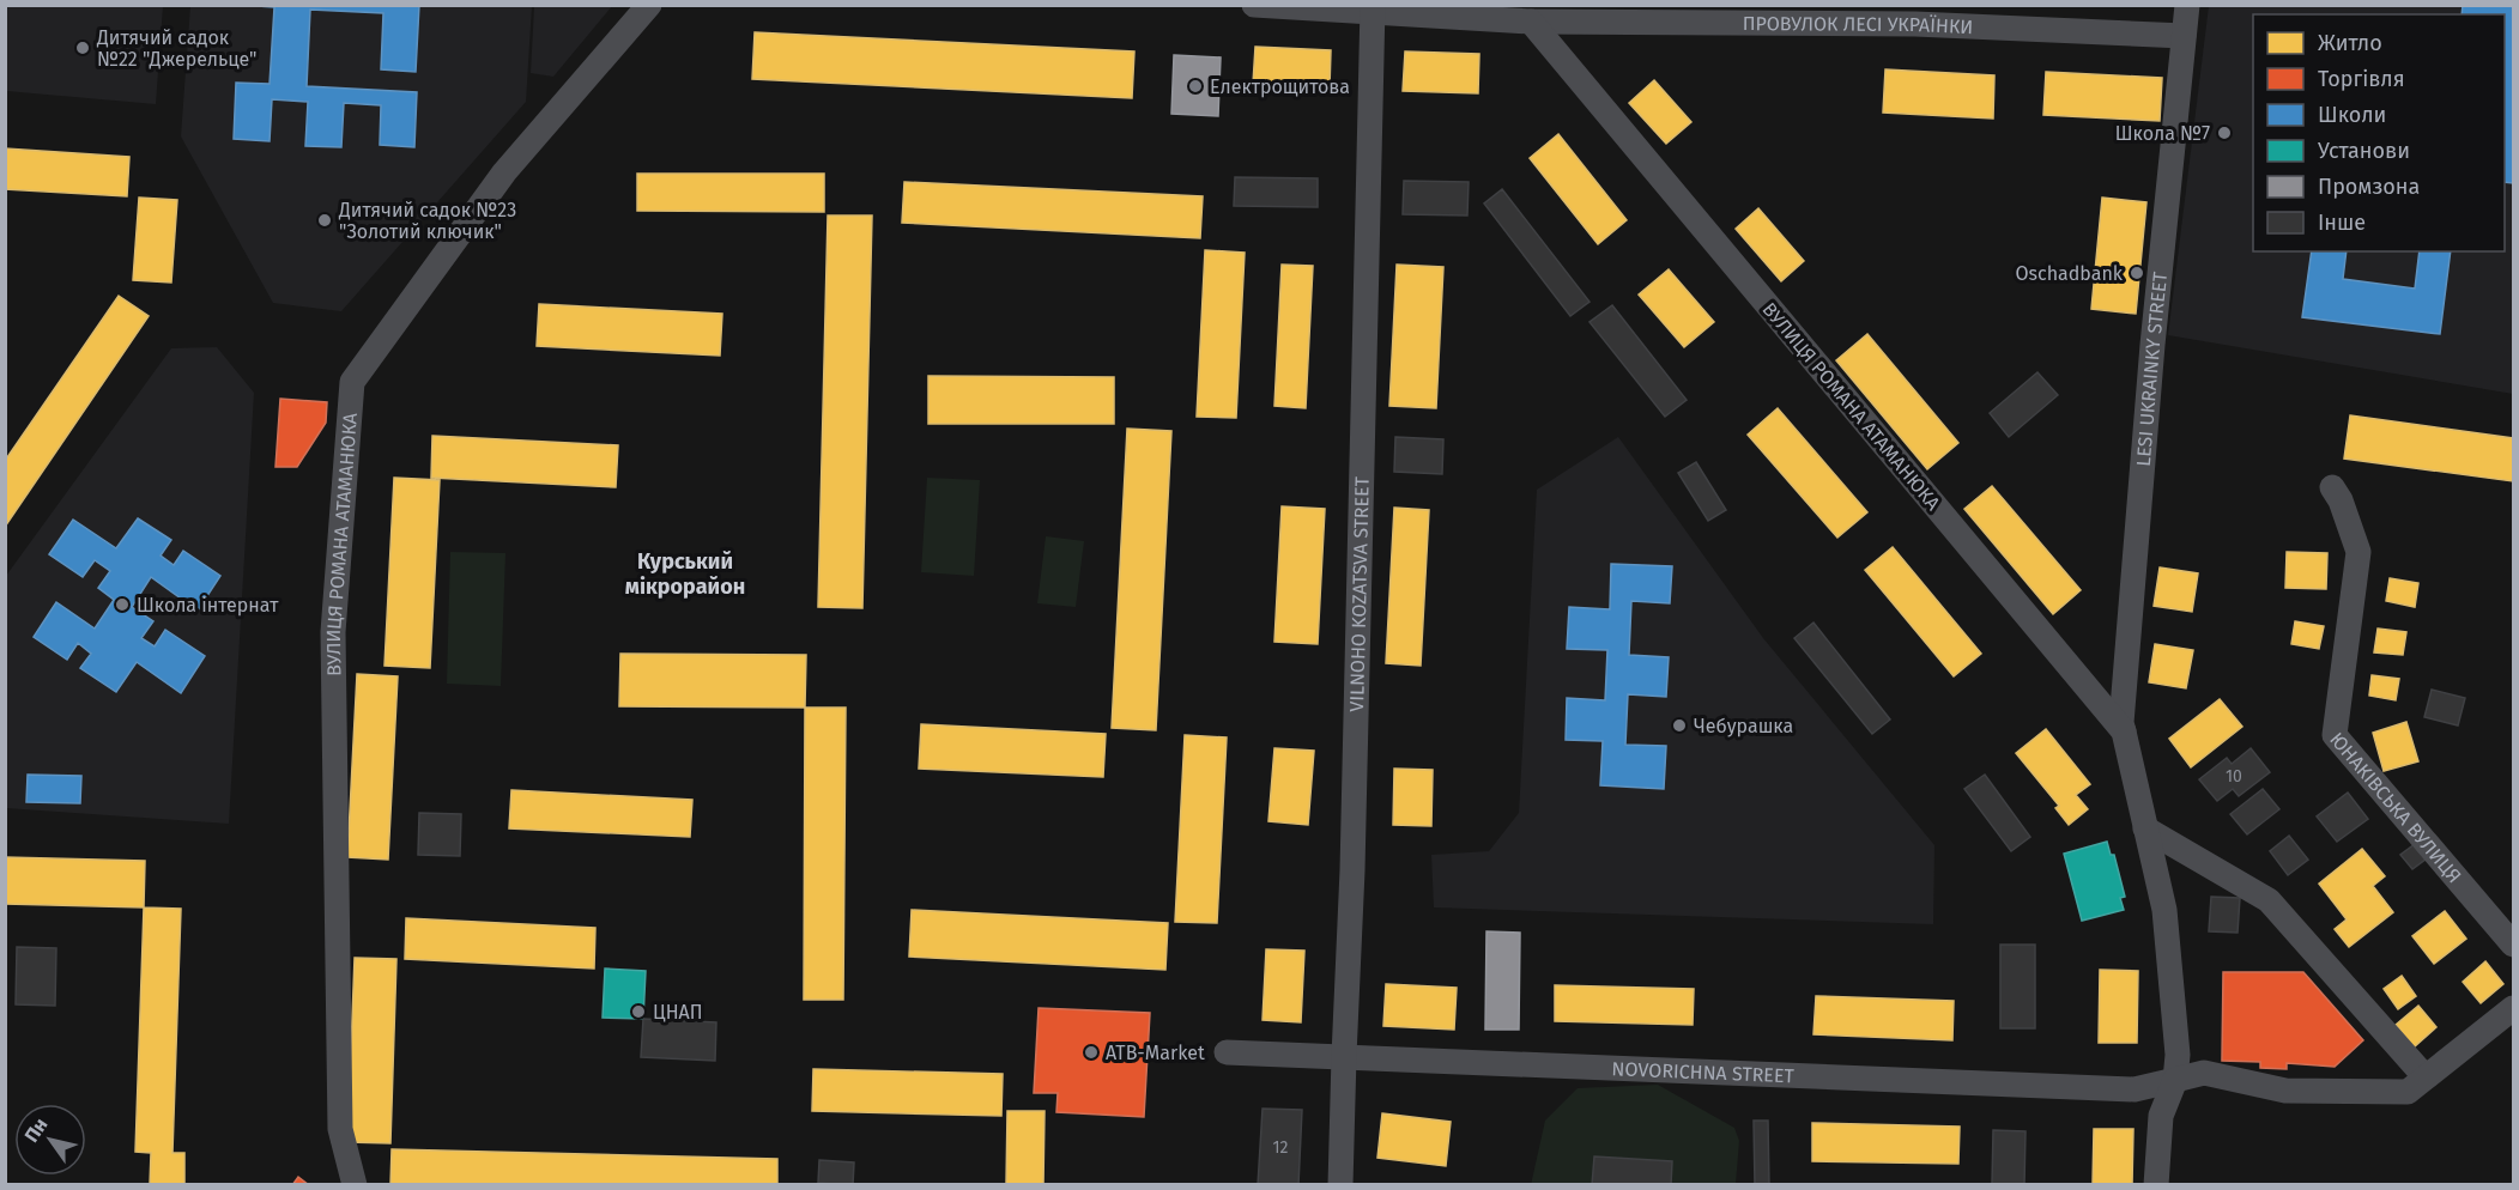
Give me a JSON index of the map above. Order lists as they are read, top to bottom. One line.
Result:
{"streets":{"street":["ПРОВУЛОК ЛЕСІ УКРАЇНКИ","LESI UKRAINKY STREET","ВУЛИЦЯ РОМАНА АТАМАНЮКА","VILNOHO KOZATSVA STREET","ЮНАКІВСЬКА ВУЛИЦЯ","NOVORICHNA STREET"]},"crossings":[["ПРОВУЛОК ЛЕСІ УКРАЇНКИ","LESI UKRAINKY STREET"],["ПРОВУЛОК ЛЕСІ УКРАЇНКИ","ВУЛИЦЯ РОМАНА АТАМАНЮКА"],["LESI UKRAINKY STREET","ВУЛИЦЯ РОМАНА АТАМАНЮКА"],["ВУЛИЦЯ РОМАНА АТАМАНЮКА","NOVORICHNA STREET"],["VILNOHO KOZATSVA STREET","NOVORICHNA STREET"]],"districts":["Курський мікрорайон"],"places":["Дитячий садок №22 \"Джерельце\"","Електрощитова","Школа №7","Дитячий садок №23 \"Золотий ключик\"","Oschadbank","Школа інтернат","Чебурашка","ЦНАП","ATB-Market"],"house_numbers":["10","12"],"legend":["Житло","Торгівля","Школи","Установи","Промзона","Інше"],"north":"top left"}
